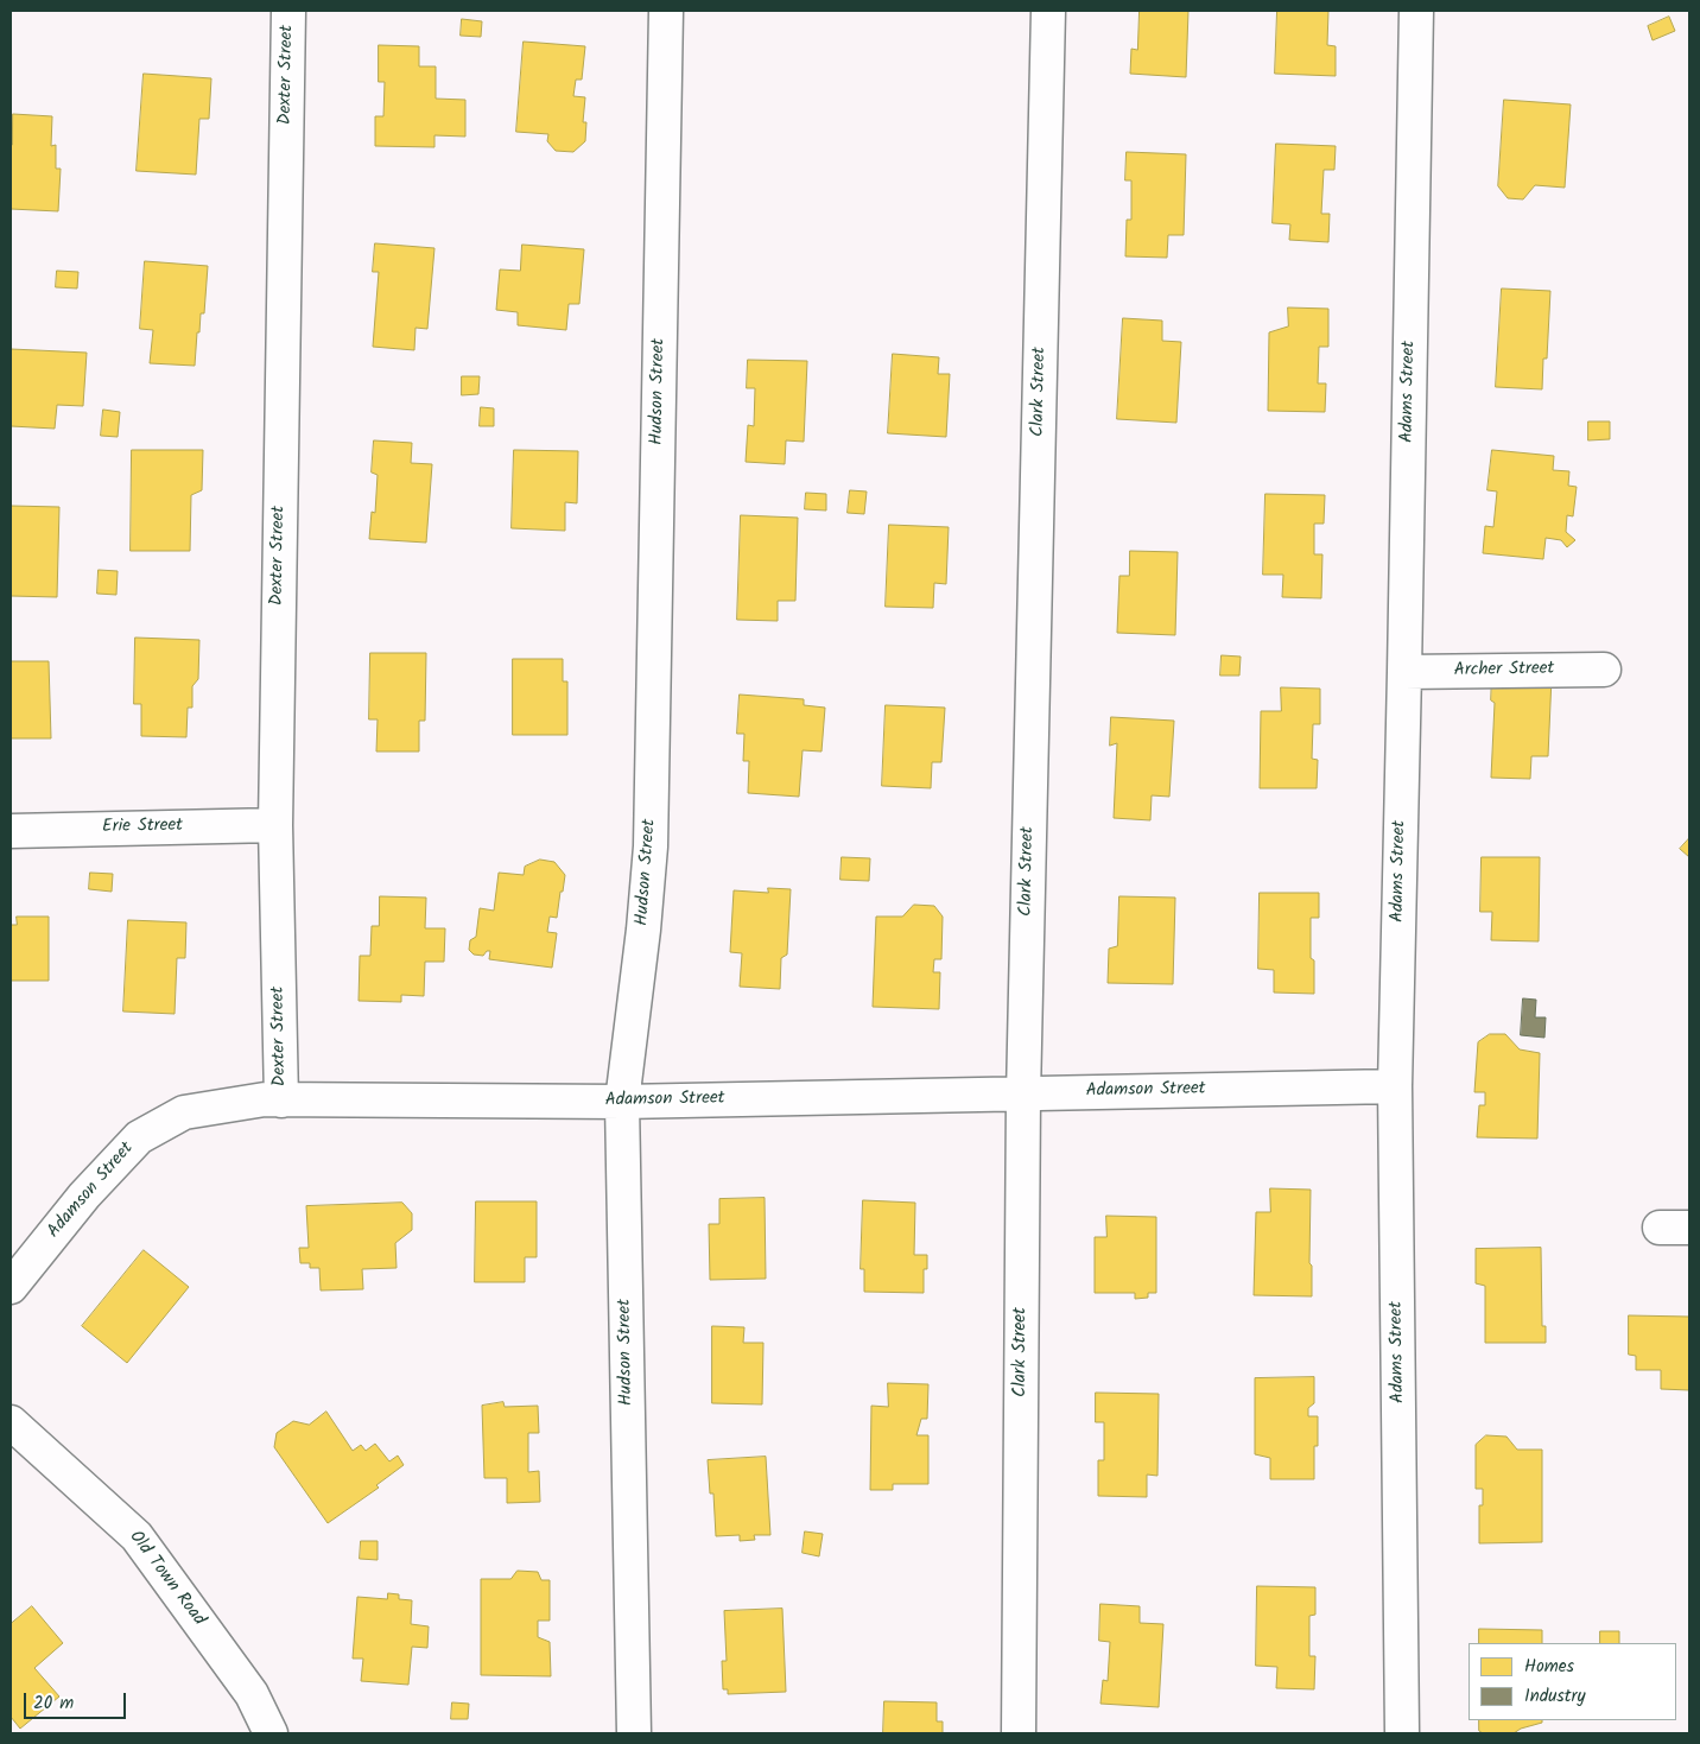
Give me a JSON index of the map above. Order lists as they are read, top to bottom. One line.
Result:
{"streets":{"street":["Dexter Street","Hudson Street","Clark Street","Adams Street","Archer Street","Erie Street","Adamson Street","Old Town Road"]},"crossings":[["Dexter Street","Erie Street"],["Dexter Street","Adamson Street"],["Hudson Street","Adamson Street"],["Clark Street","Adamson Street"],["Adams Street","Archer Street"],["Adams Street","Adamson Street"]],"legend":["Homes","Industry"],"scale_bar":"20 m"}
